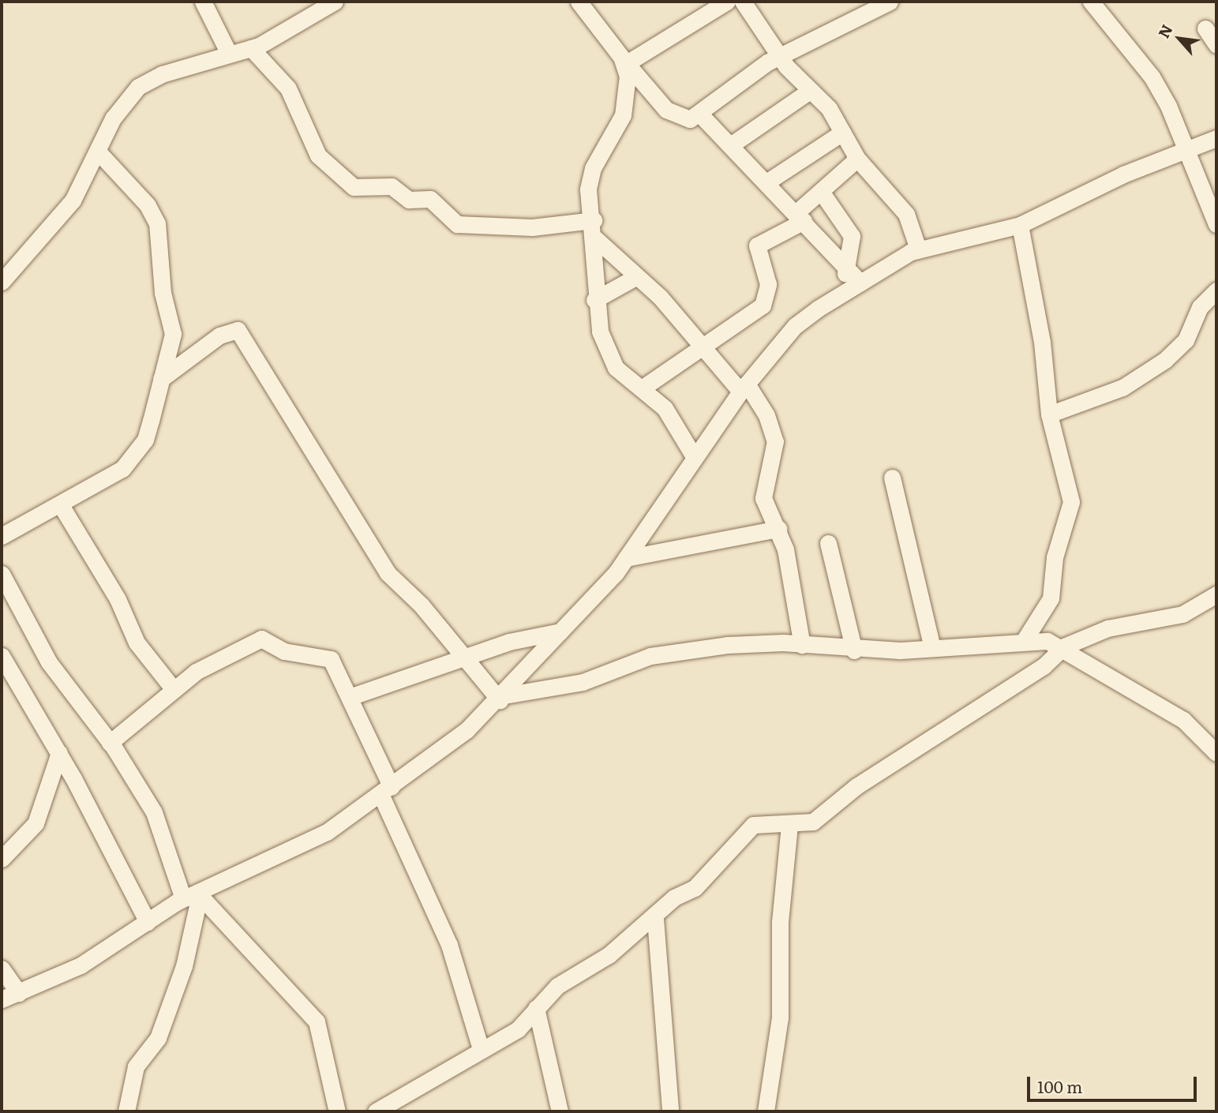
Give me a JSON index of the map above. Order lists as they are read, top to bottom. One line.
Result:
{"scale_bar":"100 m","north":"top left"}
